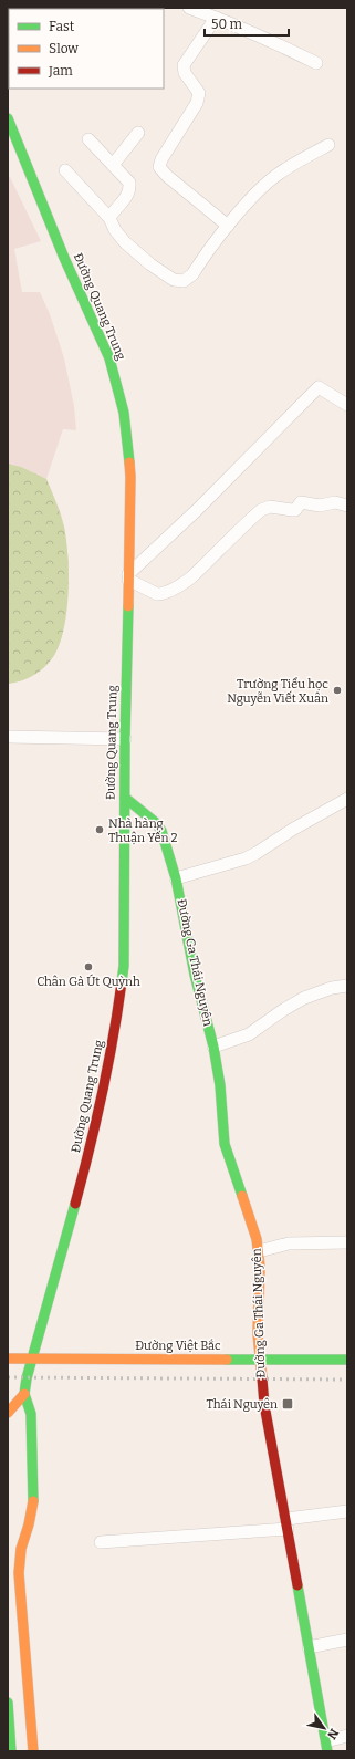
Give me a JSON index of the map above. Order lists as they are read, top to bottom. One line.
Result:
{"streets":{"main road":["Đường Quang Trung","Đường Ga Thái Nguyên","Đường Việt Bắc"]},"crossings":[["Đường Quang Trung","Đường Ga Thái Nguyên"],["Đường Quang Trung","Đường Việt Bắc"],["Đường Ga Thái Nguyên","Đường Việt Bắc"]],"places":{"other":["Trường Tiểu học Nguyễn Viết Xuân","Nhà hàng Thuận Yến 2","Chân Gà Út Quỳnh"],"transit":["Thái Nguyên"]},"legend":["Fast","Slow","Jam"],"scale_bar":"50 m","north":"bottom right"}
